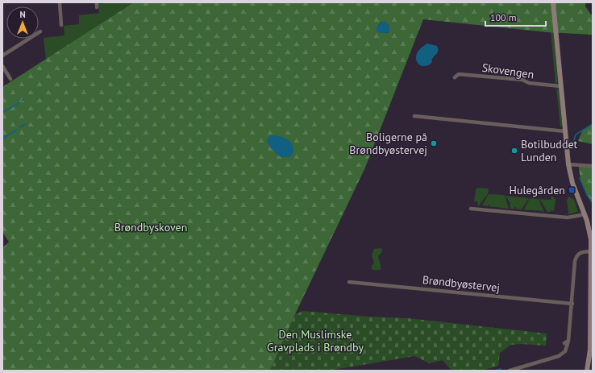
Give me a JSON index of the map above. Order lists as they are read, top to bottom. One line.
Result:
{"streets":{"street":["Skovengen","Brøndbyøstervej"]},"parks":["Brøndbyskoven","Den Muslimske Gravplads i Brøndby"],"places":{"other":["Boligerne på Brøndbyøstervej","Botilbuddet Lunden"],"transit":["Hulegården"]},"scale_bar":"100 m","north":"top"}
